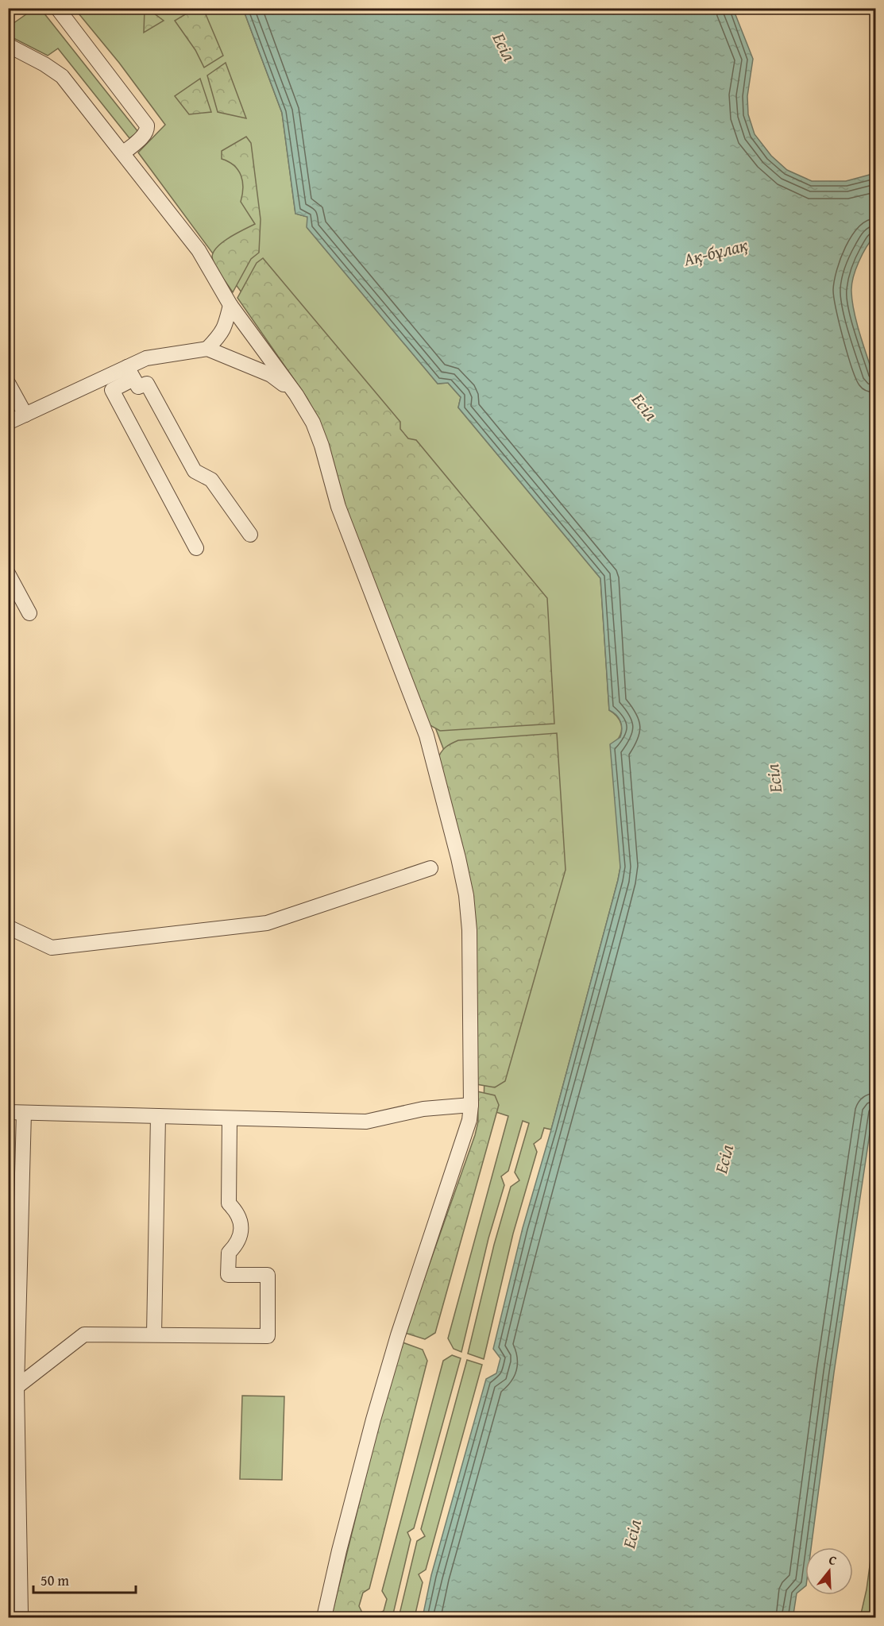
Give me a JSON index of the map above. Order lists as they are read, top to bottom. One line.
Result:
{"water":["Есіл","Ақ-бұлақ"],"scale_bar":"50 m","north":"top"}
